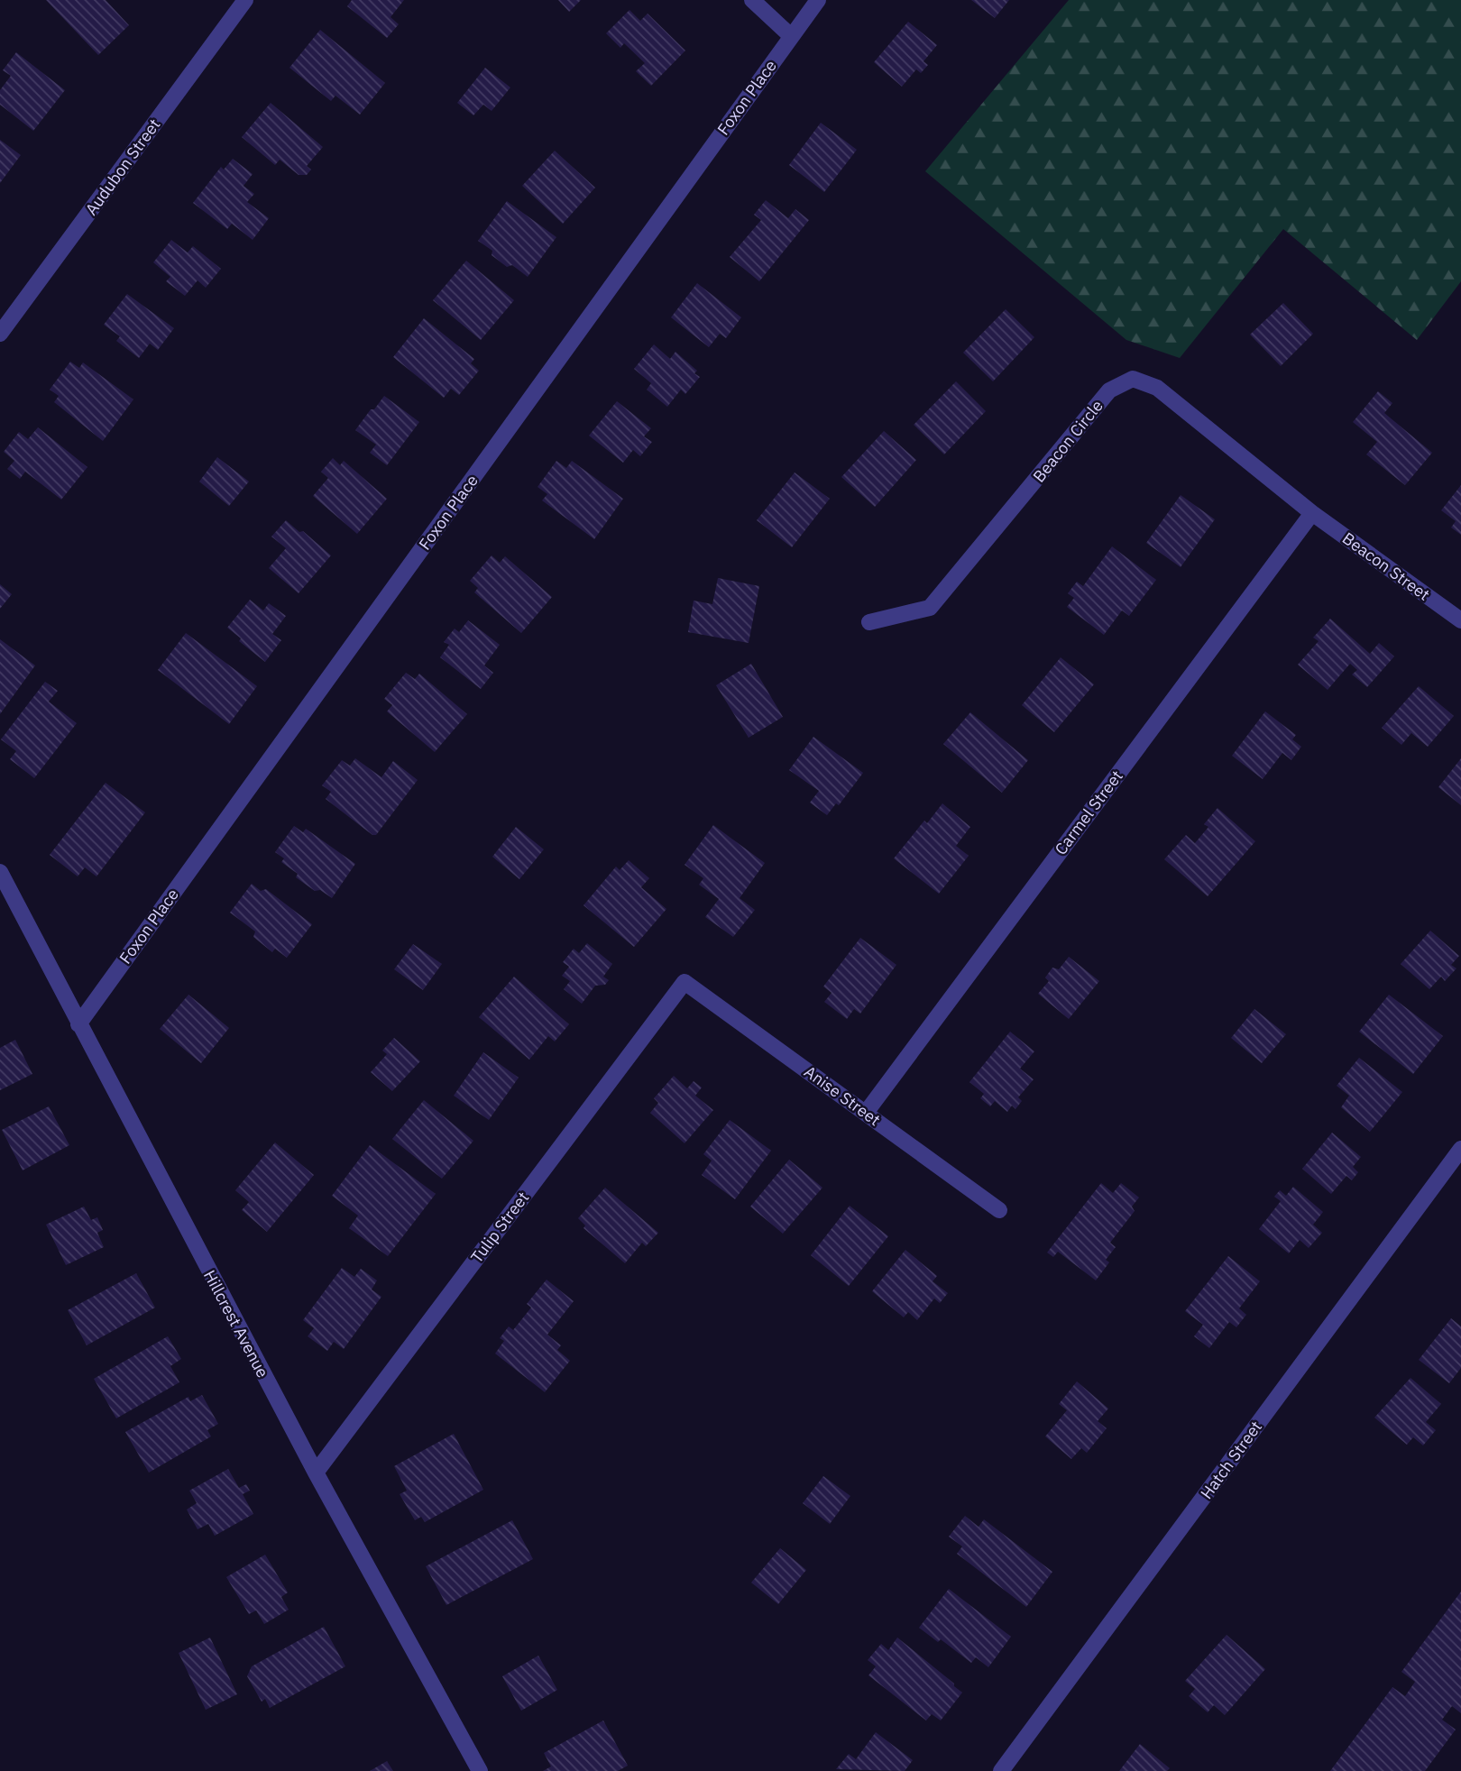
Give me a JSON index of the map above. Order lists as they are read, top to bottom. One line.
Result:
{"streets":{"street":["Foxon Place","Audubon Street","Beacon Circle","Beacon Street","Carmel Street","Anise Street","Tulip Street","Hillcrest Avenue","Hatch Street"]},"crossings":[["Foxon Place","Hillcrest Avenue"],["Beacon Circle","Beacon Street"],["Beacon Circle","Carmel Street"],["Beacon Street","Carmel Street"],["Carmel Street","Anise Street"],["Anise Street","Tulip Street"],["Tulip Street","Hillcrest Avenue"]]}
